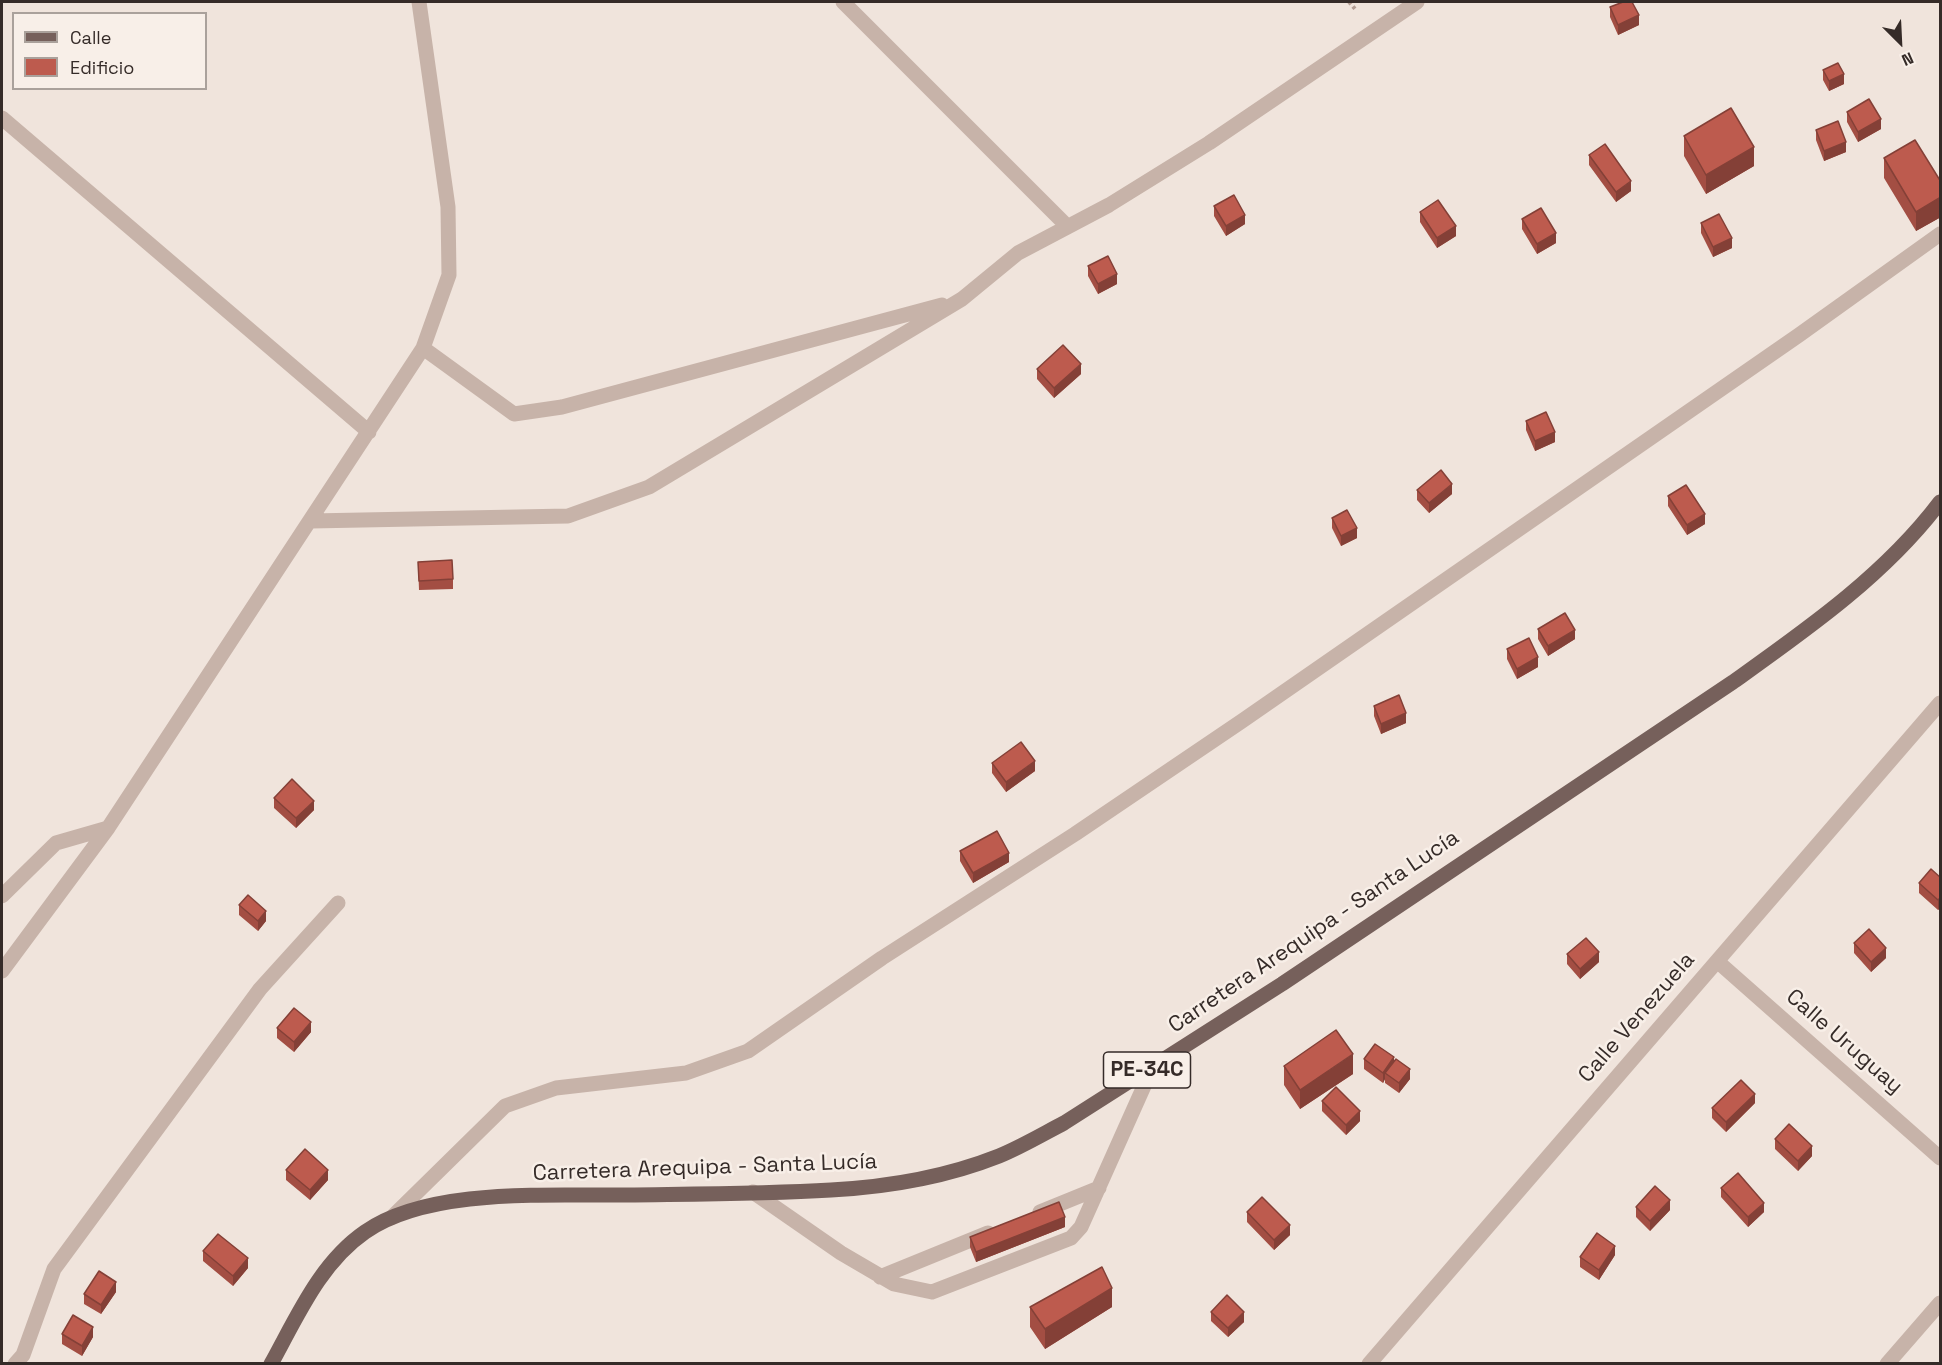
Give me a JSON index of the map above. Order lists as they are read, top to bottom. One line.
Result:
{"streets":{"main road":["Carretera Arequipa - Santa Lucía","PE-34C"],"street":["Calle Venezuela","Calle Uruguay"]},"crossings":[["Calle Venezuela","Calle Uruguay"]],"legend":["Calle","Edificio"],"north":"bottom right"}
